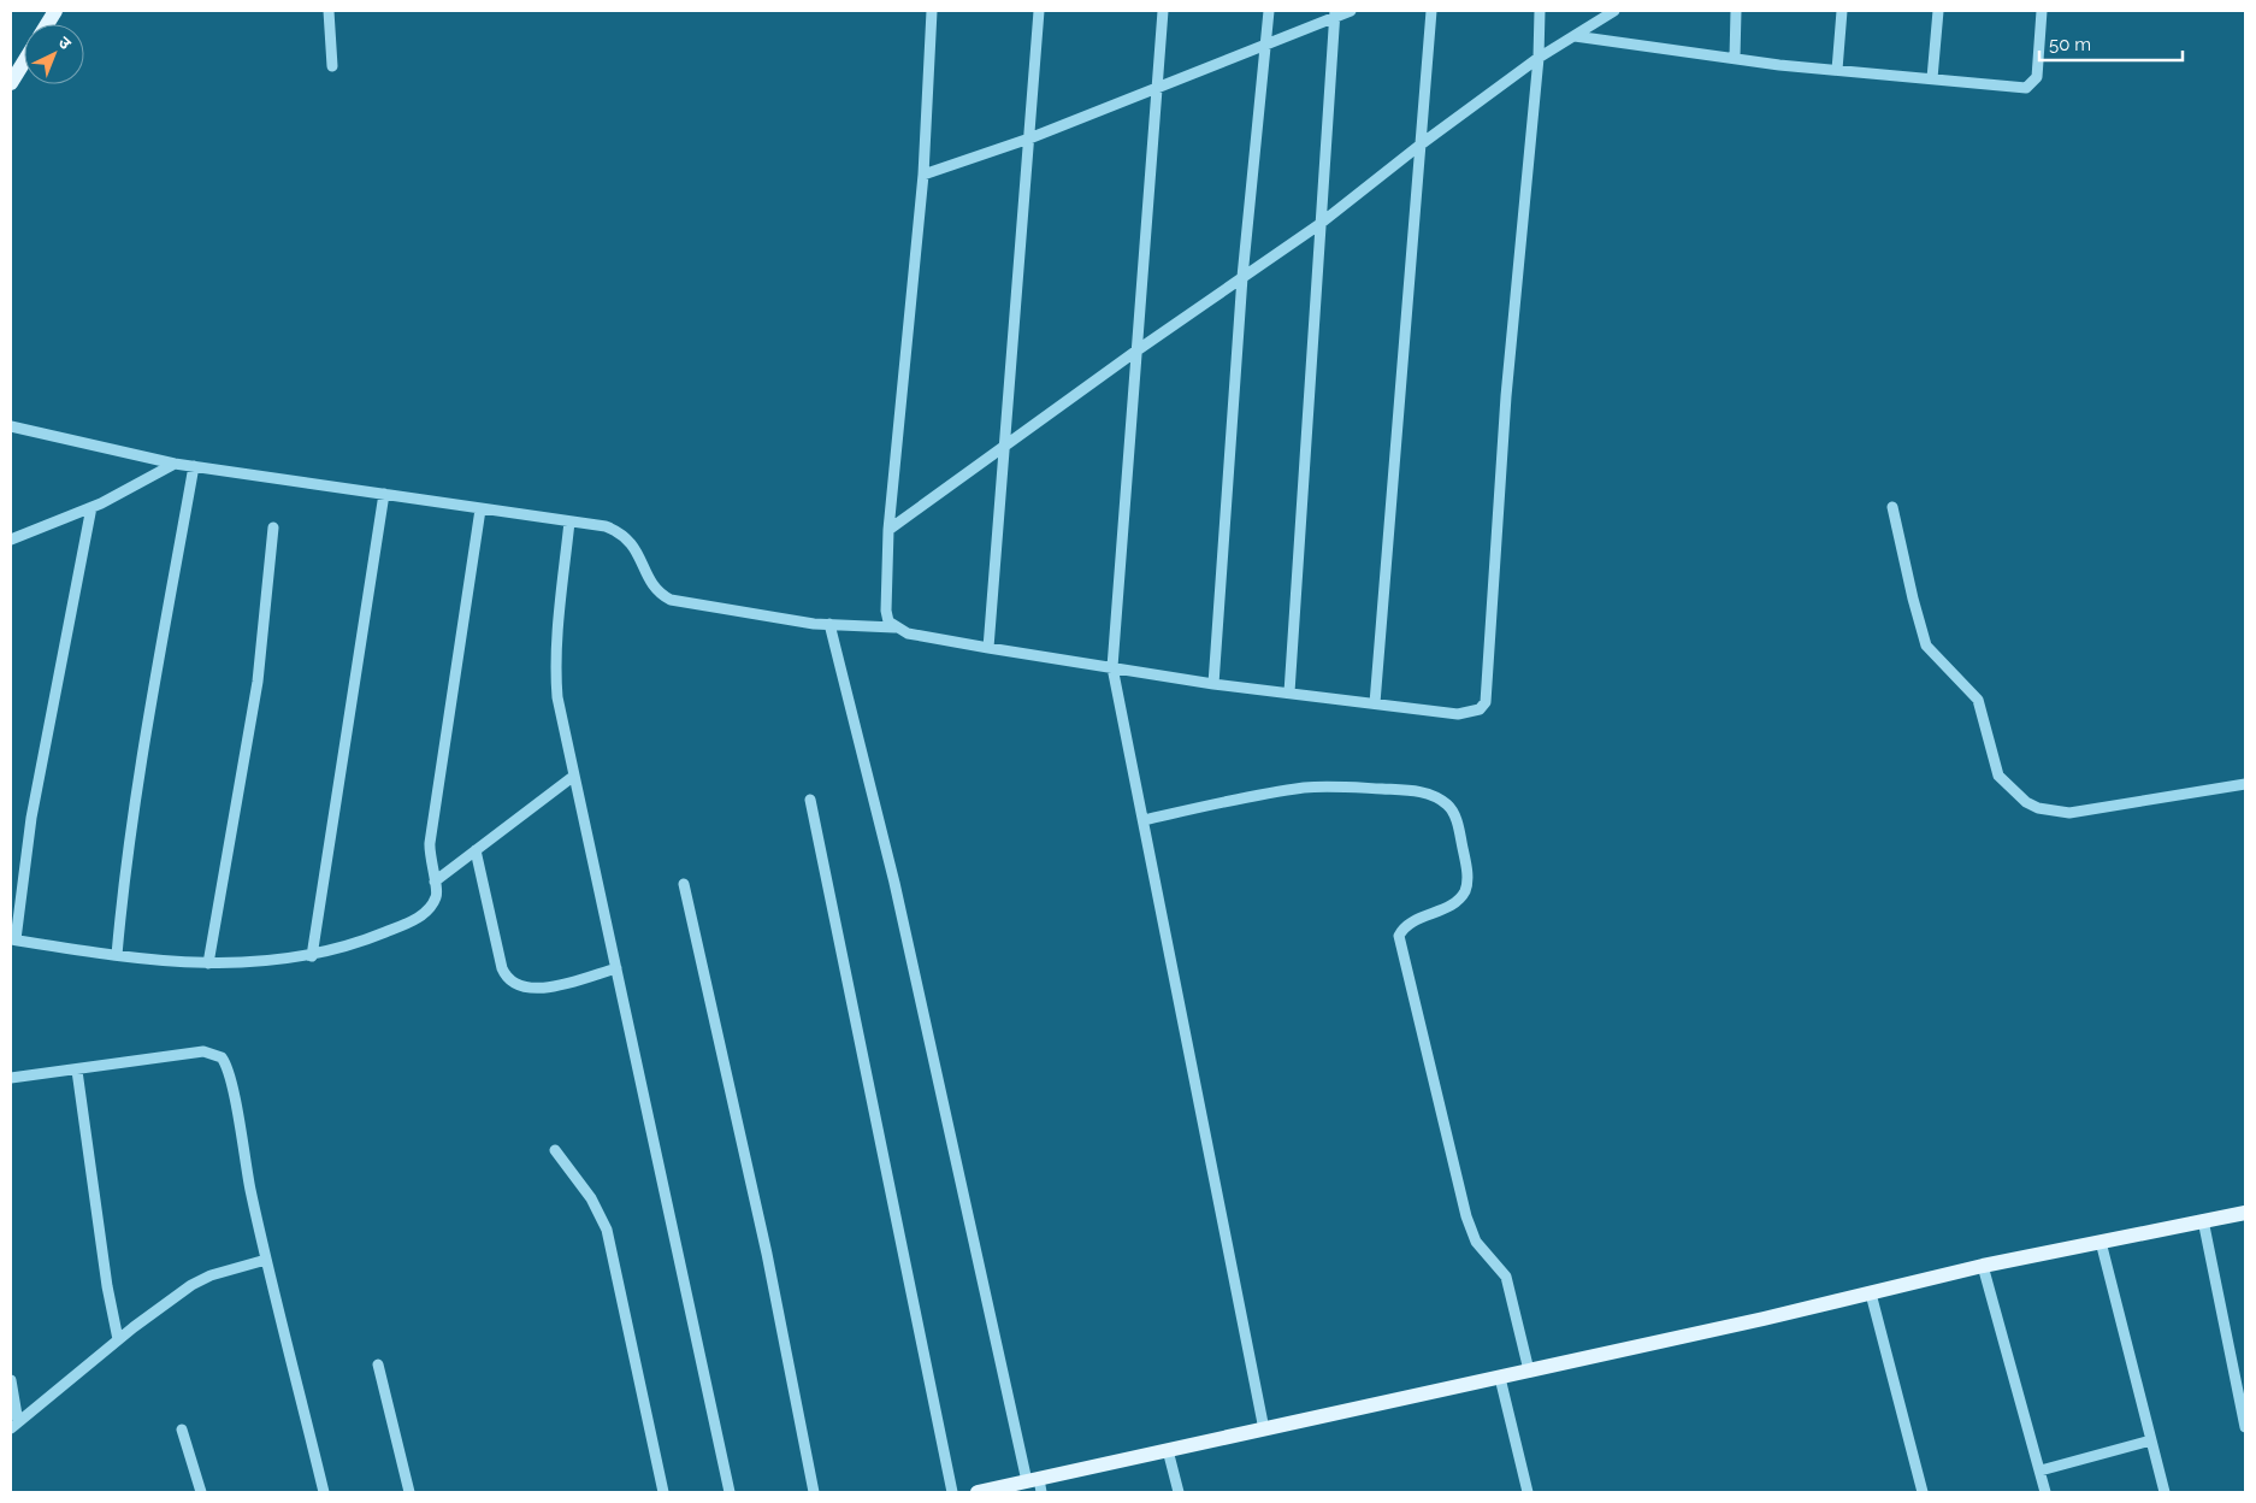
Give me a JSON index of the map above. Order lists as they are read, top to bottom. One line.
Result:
{"scale_bar":"50 m","north":"top right"}
